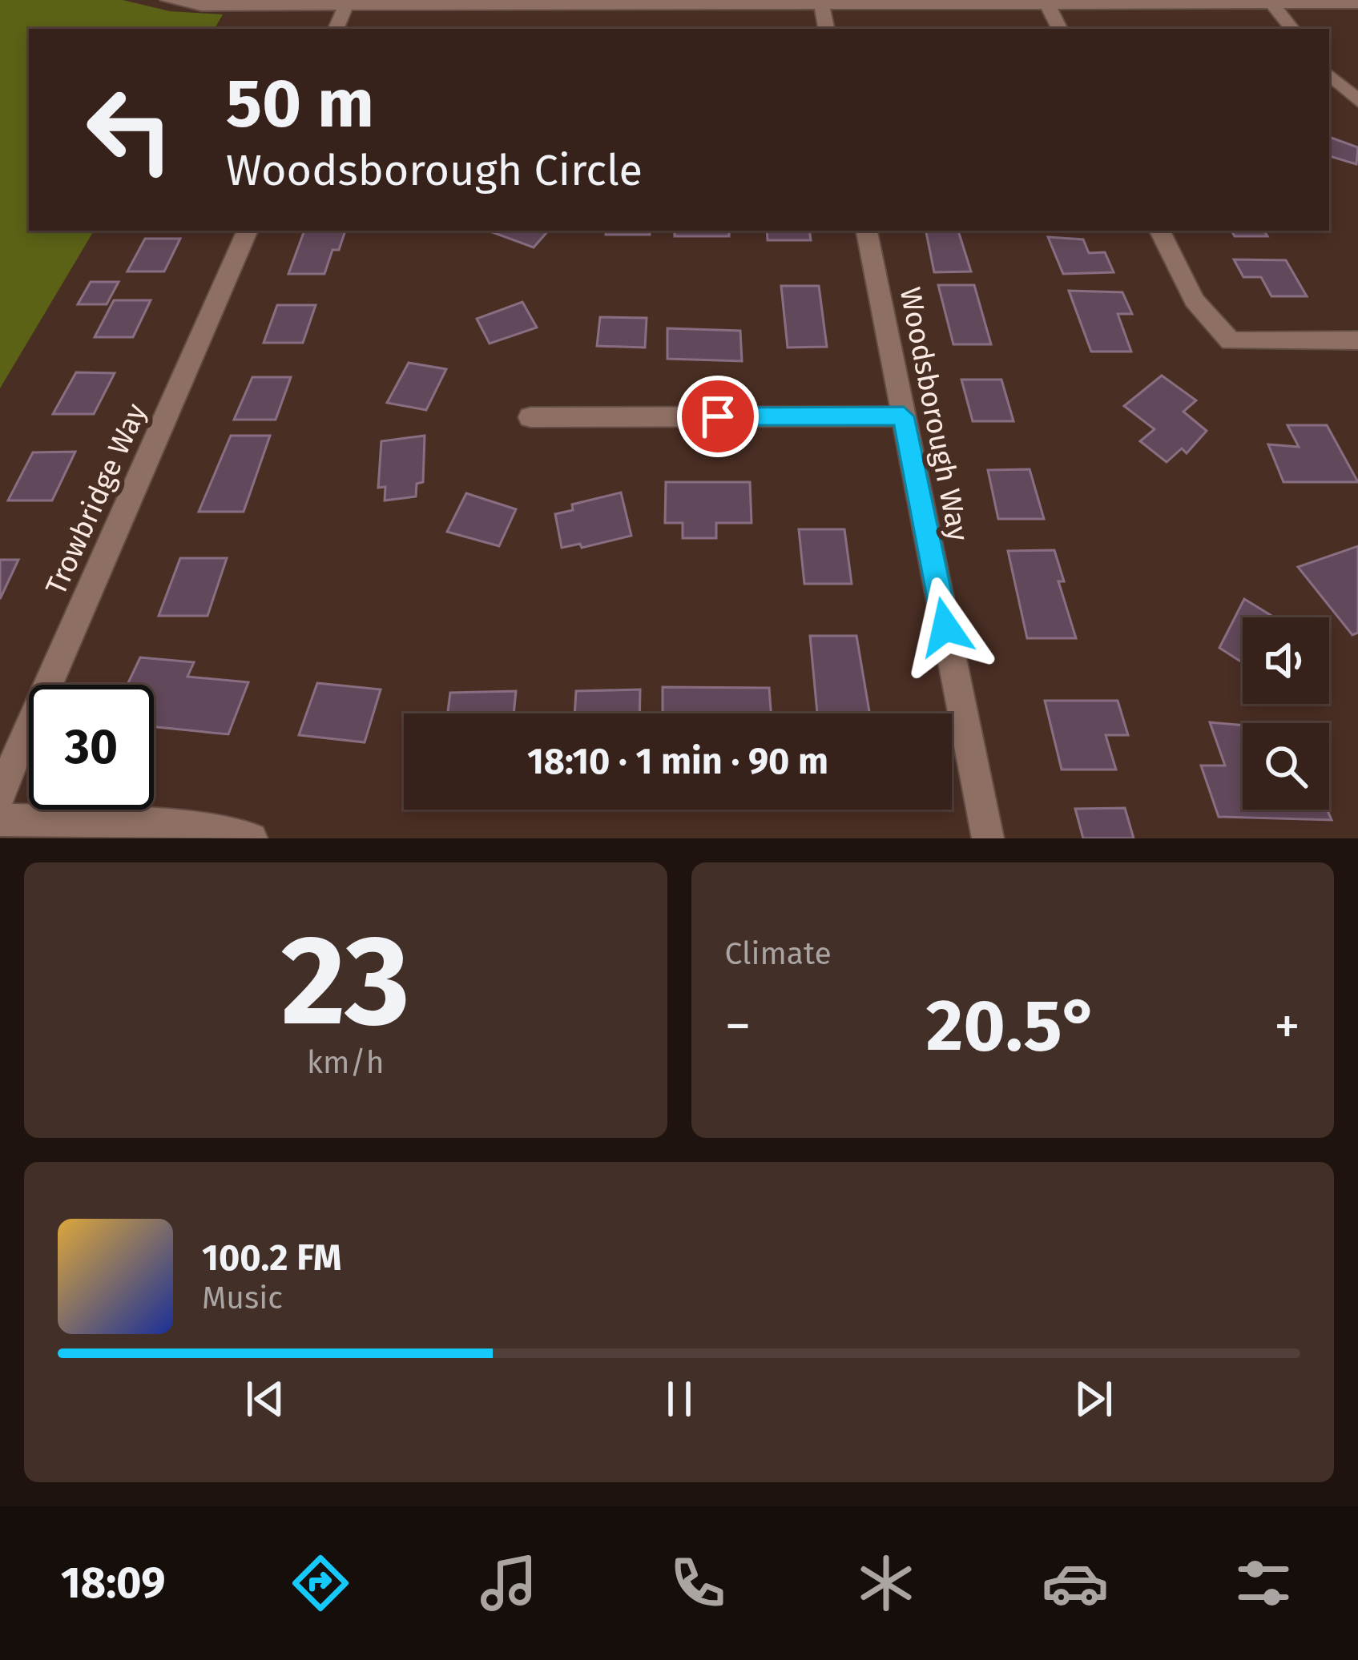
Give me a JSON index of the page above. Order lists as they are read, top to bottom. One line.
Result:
{"streets":{"street":["Woodsborough Way","Trowbridge Way"]},"page":{"turn":["50 m","Woodsborough Circle"],"limit":"30","trip":"18:10 · 1 min · 90 m","tile":[["23","km/h"],"Climate"],"heat":["−","20.5°","+"],"song":["100.2 FM","Music"],"tabs":"18:09"}}
